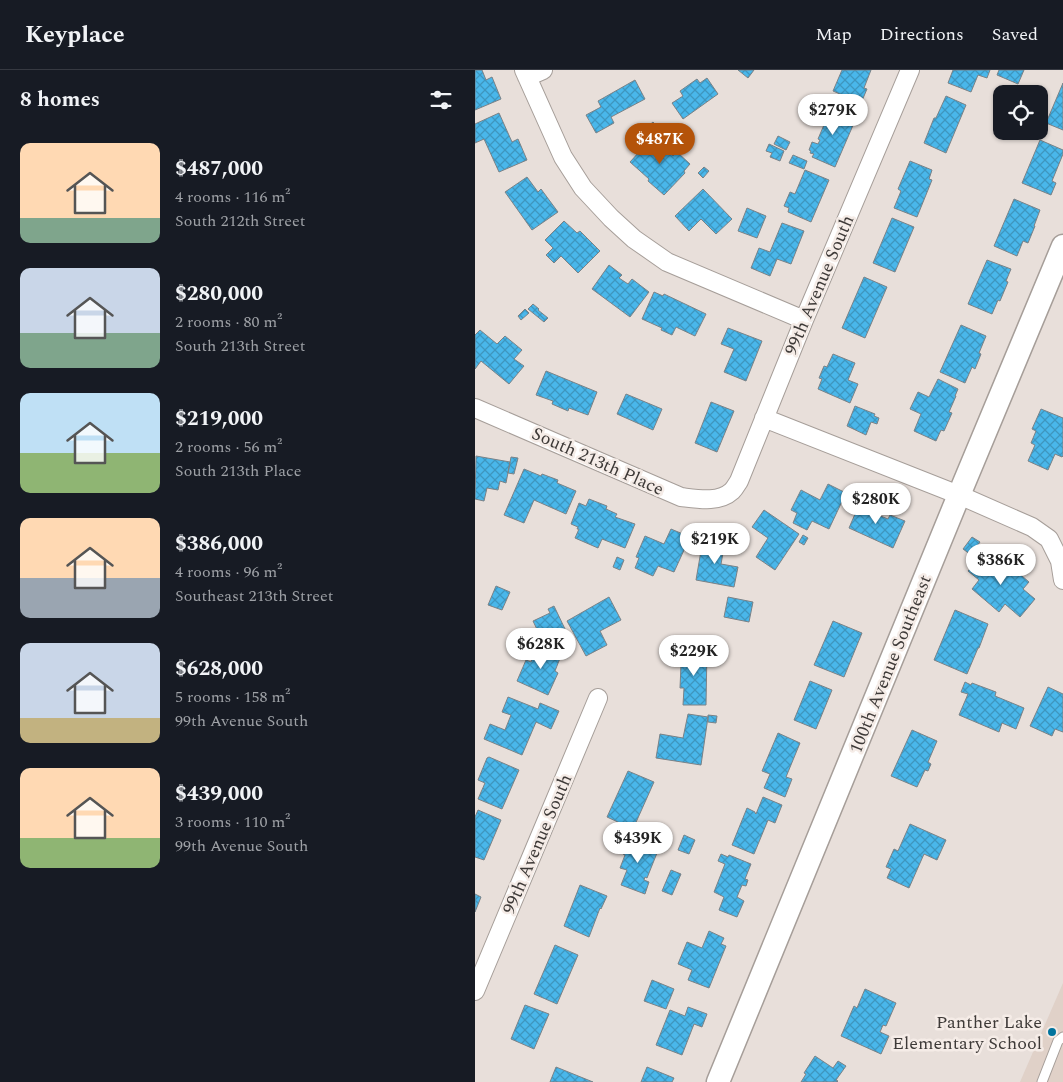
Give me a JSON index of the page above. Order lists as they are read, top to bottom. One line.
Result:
{"streets":{"street":["99th Avenue South","South 213th Place","100th Avenue Southeast"]},"crossings":[["99th Avenue South","South 213th Place"]],"places":["Panther Lake Elementary School"],"page":{"header":"Keyplace","nav":["Map","Directions","Saved"],"heading":"8 homes","price":["$279K","$487K","$280K","$219K","$386K","$628K","$229K","$439K"],"list":[{"name":"$487,000","note":"4 rooms · 116 m² · South 212th Street"},{"name":"$280,000","note":"2 rooms · 80 m² · South 213th Street"},{"name":"$219,000","note":"2 rooms · 56 m² · South 213th Place"},{"name":"$386,000","note":"4 rooms · 96 m² · Southeast 213th Street"},{"name":"$628,000","note":"5 rooms · 158 m² · 99th Avenue South"},{"name":"$439,000","note":"3 rooms · 110 m² · 99th Avenue South"}]}}
